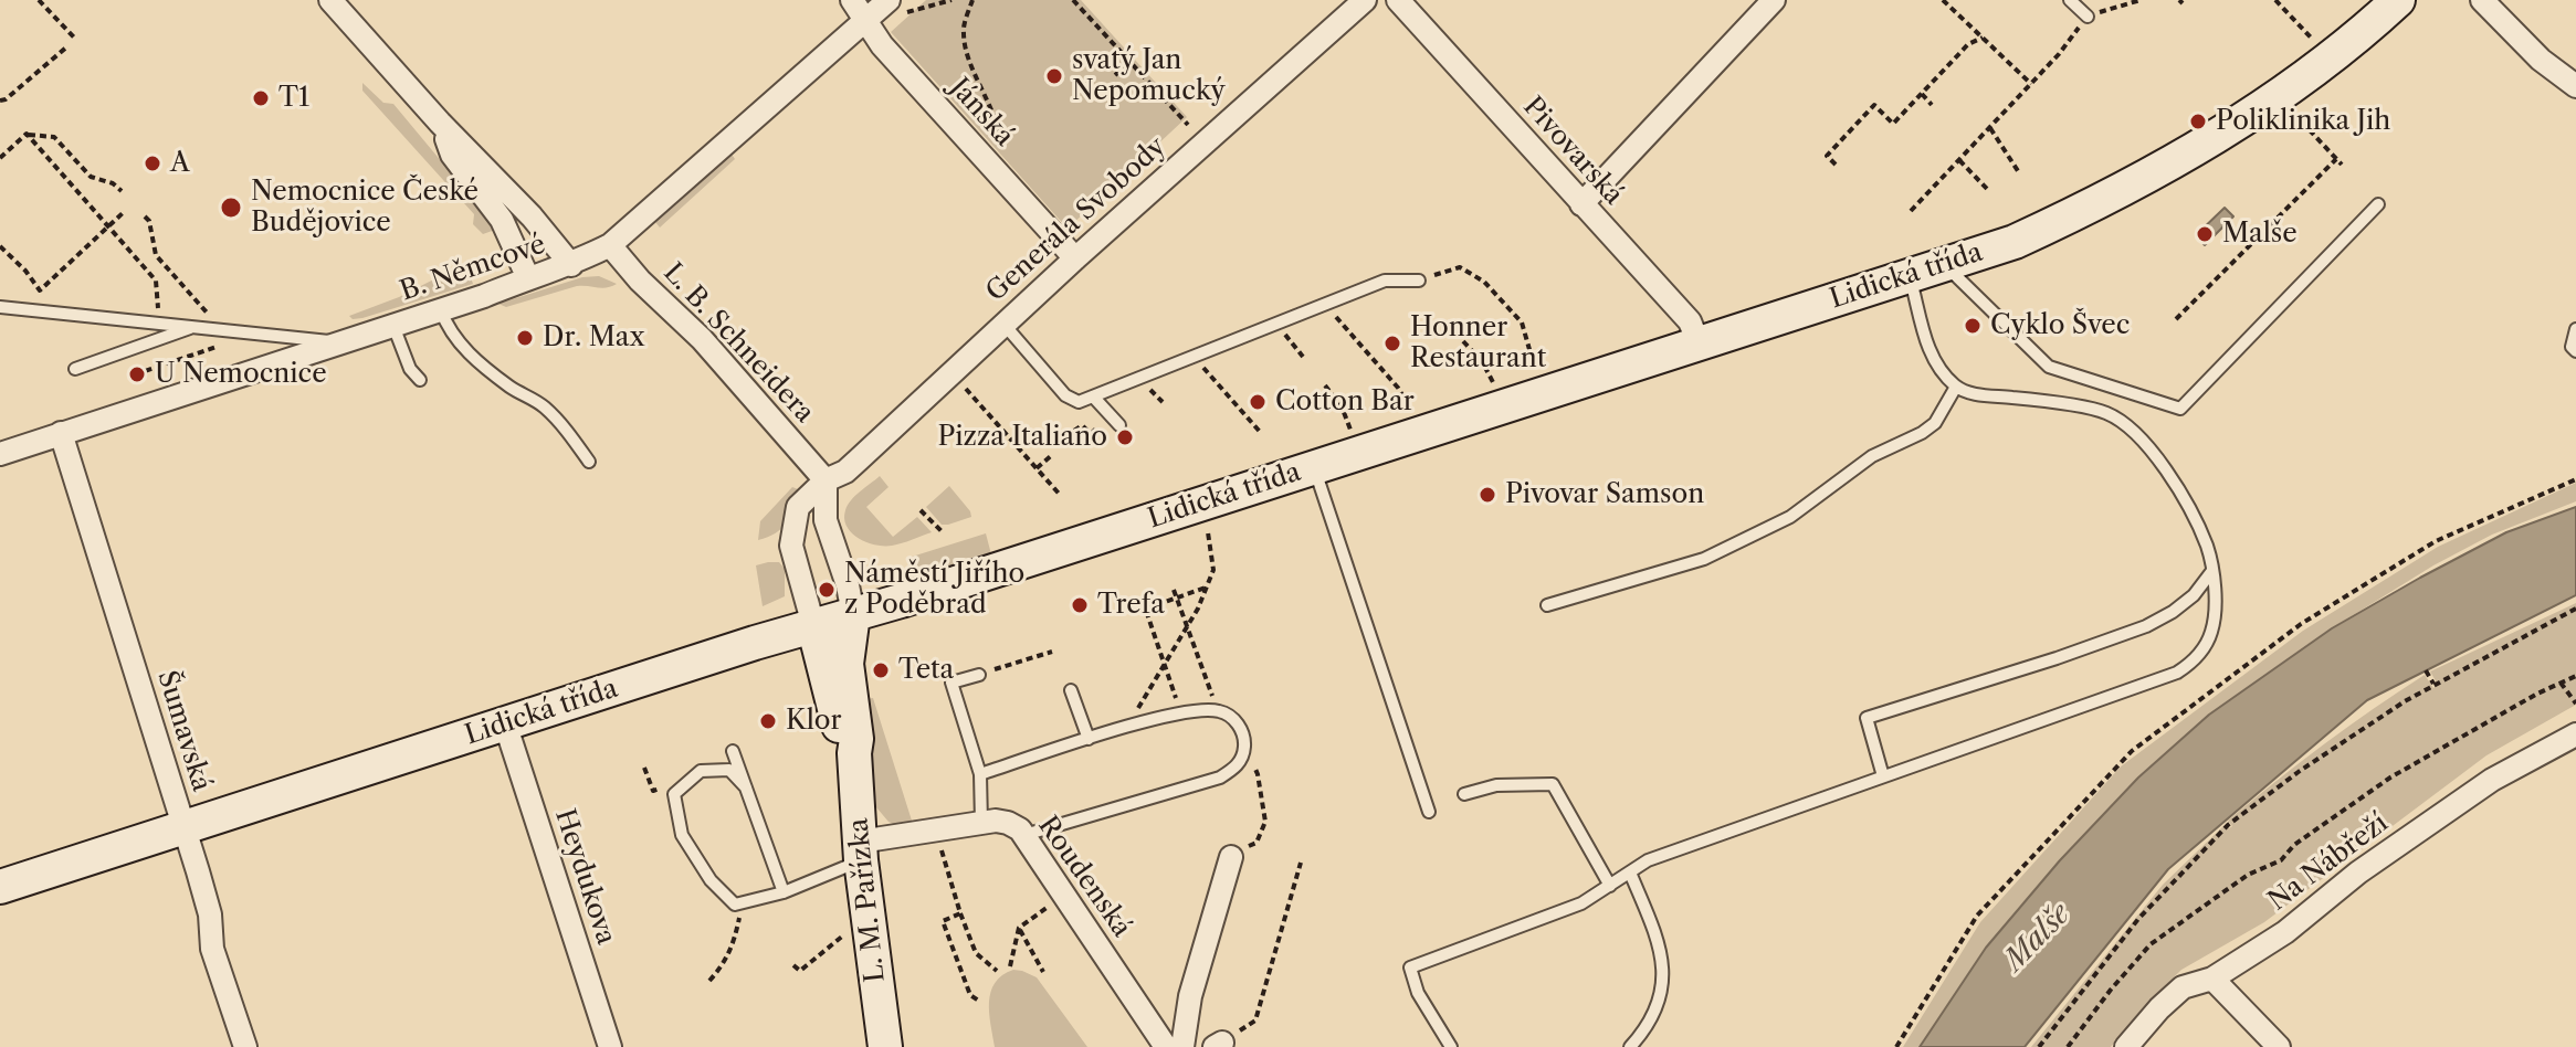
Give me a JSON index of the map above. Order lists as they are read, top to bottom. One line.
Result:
{"streets":{"street":["Jánská","Pivovarská","Generála Svobody","B. Němcové","Lidická třída","L. B. Schneidera","Šumavská","Na Nábřeží","Heydukova","Roudenská","L. M. Pařízka"]},"crossings":[["Jánská","Generála Svobody"],["Jánská","B. Němcové"],["Pivovarská","Lidická třída"],["Generála Svobody","Lidická třída"],["Generála Svobody","L. B. Schneidera"],["B. Němcové","L. B. Schneidera"],["B. Němcové","Šumavská"],["Lidická třída","Šumavská"],["Lidická třída","Heydukova"],["Lidická třída","L. M. Pařízka"],["Roudenská","L. M. Pařízka"]],"water":["Malše"],"places":["svatý Jan Nepomucký","T1","Poliklinika Jih","A","Nemocnice České Budějovice","Malše","Cyklo Švec","Dr. Max","Honner Restaurant","U Nemocnice","Cotton Bar","Pizza Italiano","Pivovar Samson","Náměstí Jiřího z Poděbrad","Trefa","Teta","Klor"]}
